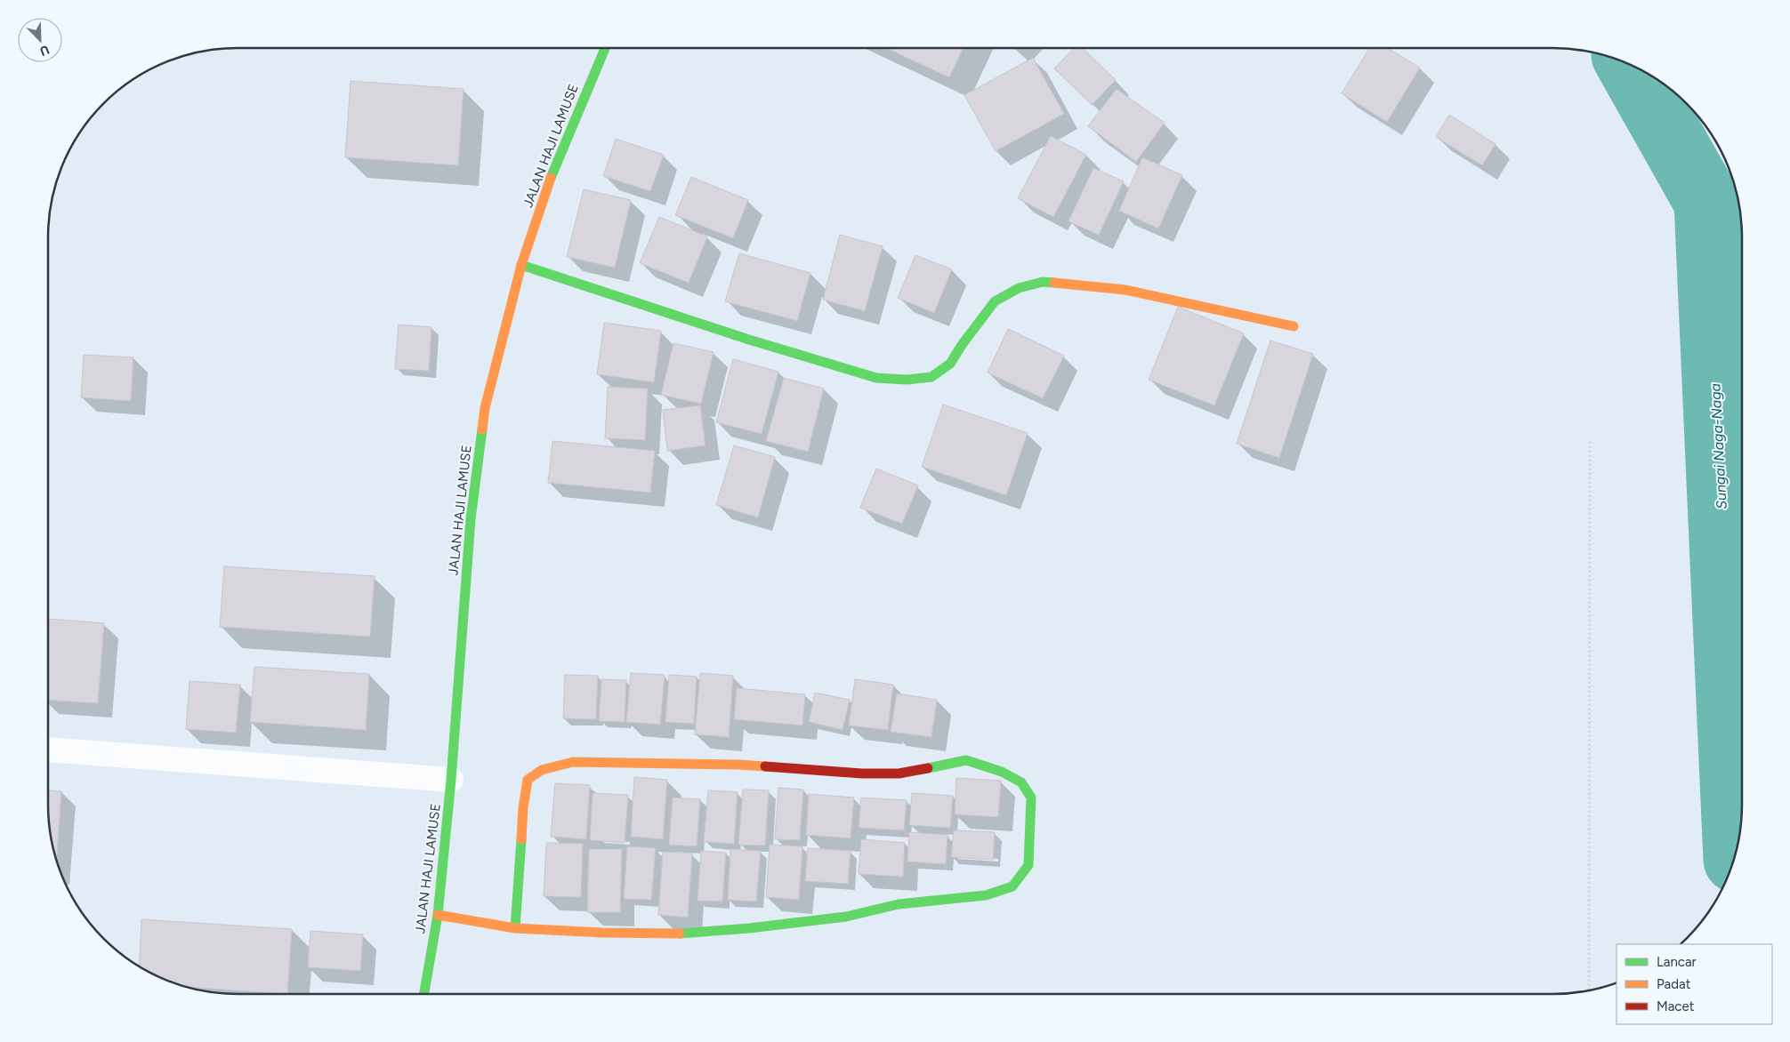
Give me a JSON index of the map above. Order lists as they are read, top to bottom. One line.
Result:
{"streets":{"street":["JALAN HAJI LAMUSE"]},"water":["Sungai Naga-Naga"],"legend":["Lancar","Padat","Macet"],"north":"bottom right"}
